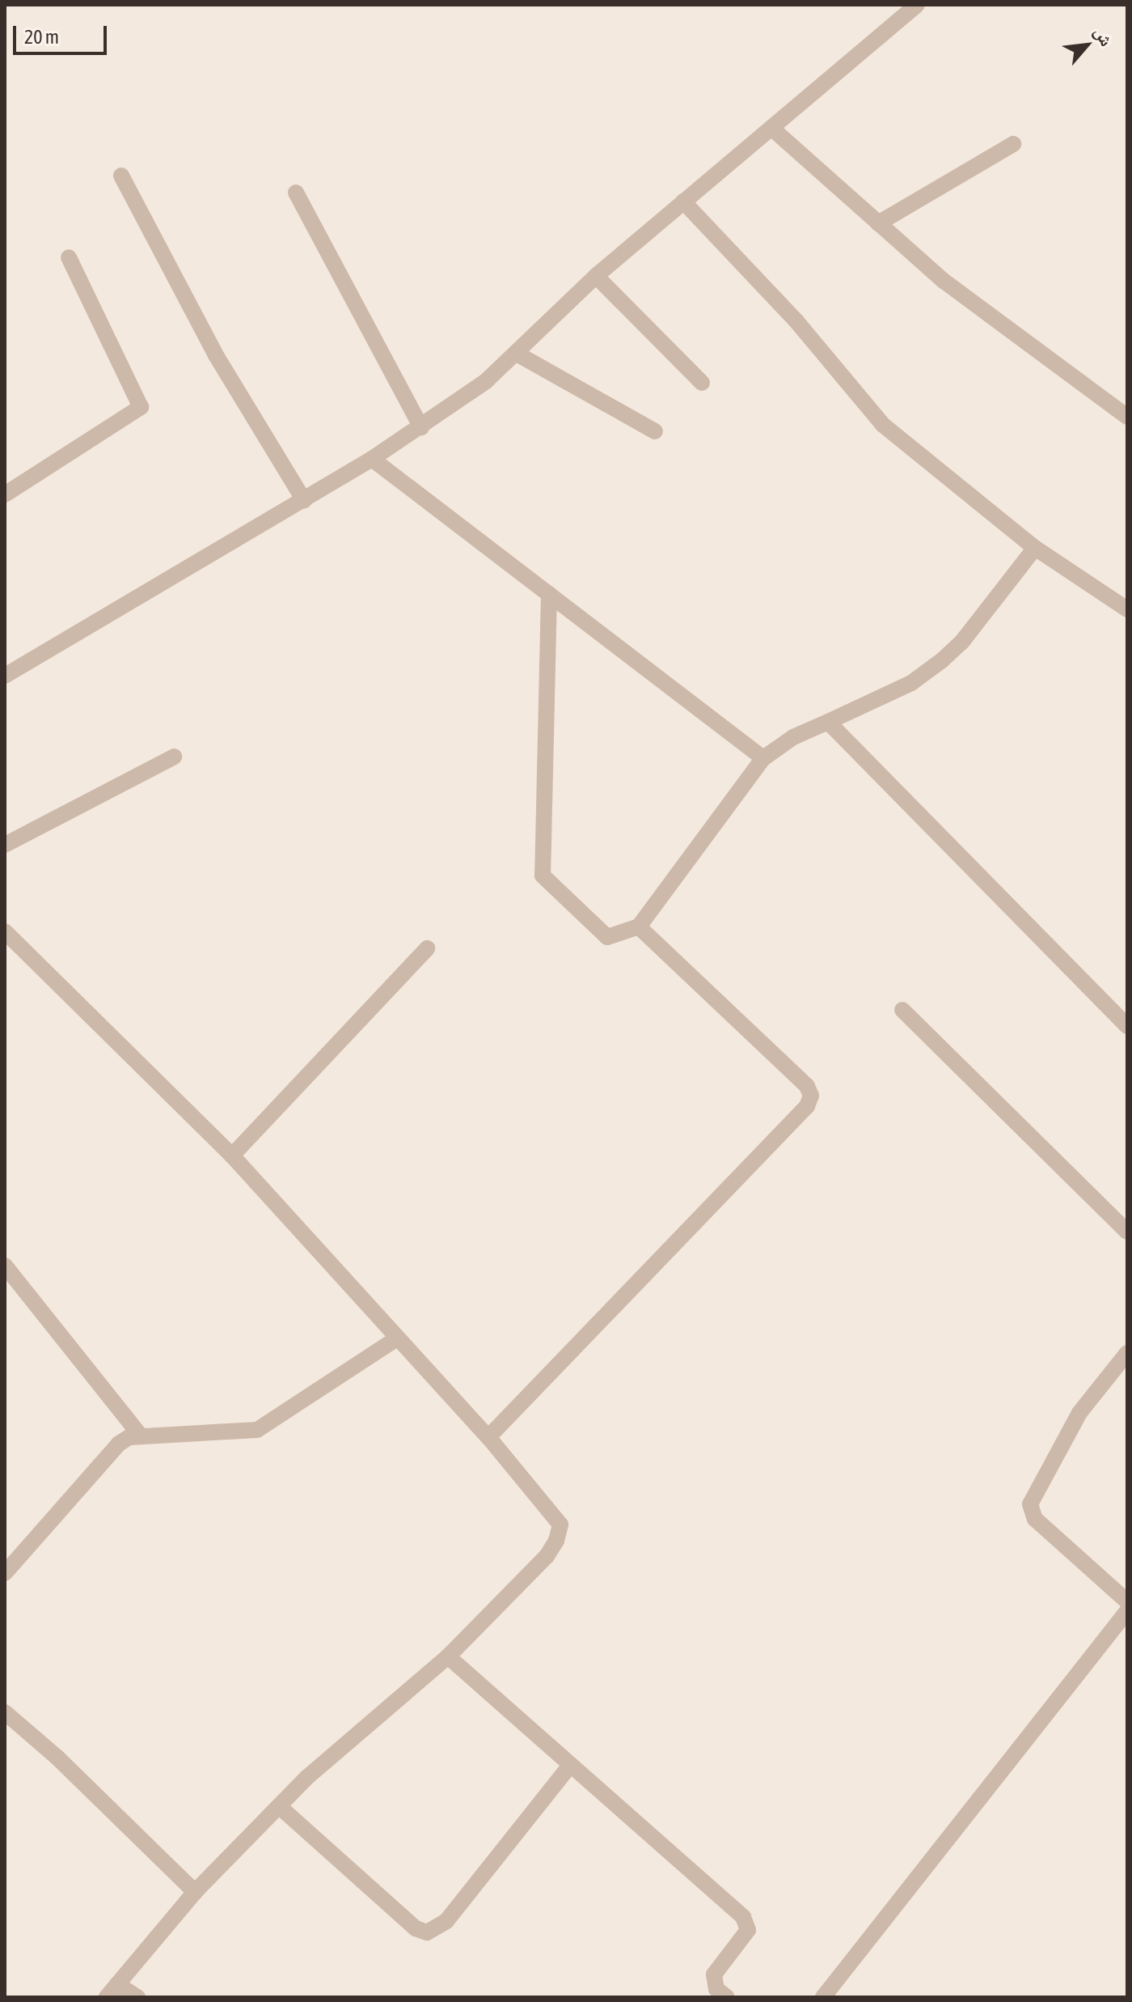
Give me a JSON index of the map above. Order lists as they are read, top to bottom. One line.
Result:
{"scale_bar":"20 m","north":"top right"}
